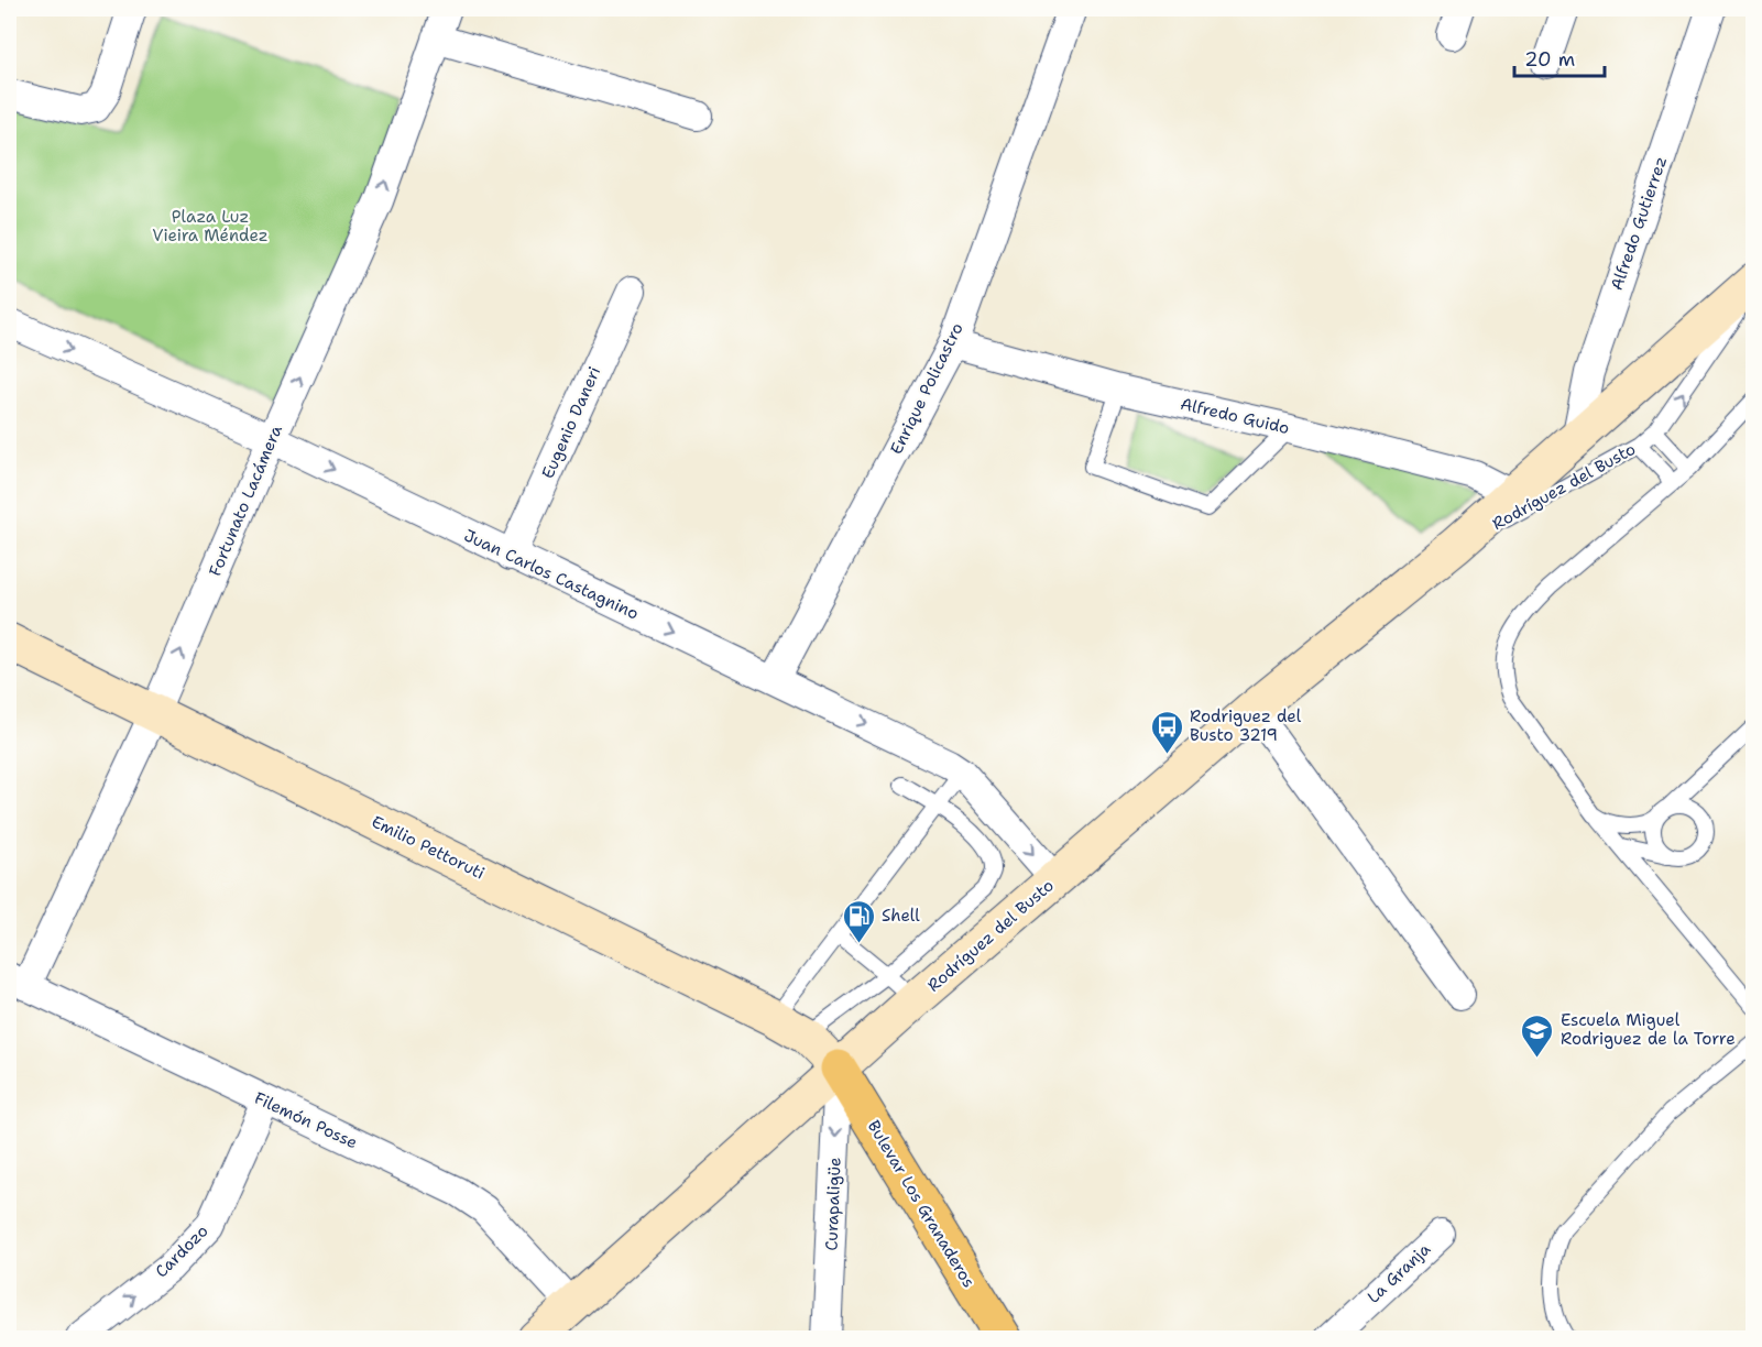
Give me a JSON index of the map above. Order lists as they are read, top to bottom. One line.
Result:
{"streets":{"main road":["Rodríguez del Busto","Emilio Pettoruti","Bulevar Los Granaderos"],"street":["Alfredo Gutierrez","Enrique Policastro","Alfredo Guido","Eugenio Daneri","Fortunato Lacámera","Juan Carlos Castagnino","Filemón Posse","Curapaligüe","Cardozo","La Granja"]},"crossings":[["Alfredo Gutierrez","Rodríguez del Busto"],["Enrique Policastro","Alfredo Guido"],["Enrique Policastro","Juan Carlos Castagnino"],["Alfredo Guido","Rodríguez del Busto"],["Eugenio Daneri","Juan Carlos Castagnino"],["Rodríguez del Busto","Juan Carlos Castagnino"],["Rodríguez del Busto","Emilio Pettoruti"],["Rodríguez del Busto","Filemón Posse"],["Rodríguez del Busto","Curapaligüe"],["Rodríguez del Busto","Bulevar Los Granaderos"],["Fortunato Lacámera","Juan Carlos Castagnino"],["Fortunato Lacámera","Emilio Pettoruti"],["Fortunato Lacámera","Filemón Posse"],["Emilio Pettoruti","Curapaligüe"],["Emilio Pettoruti","Bulevar Los Granaderos"],["Filemón Posse","Cardozo"],["Curapaligüe","Bulevar Los Granaderos"]],"one_way":["Fortunato Lacámera","Juan Carlos Castagnino","Curapaligüe","Cardozo"],"parks":["Plaza Luz Vieira Méndez"],"places":{"bus stop":["Rodriguez del Busto 3219"],"fuel station":["Shell"],"school or university":["Escuela Miguel Rodriguez de la Torre"]},"scale_bar":"20 m"}
